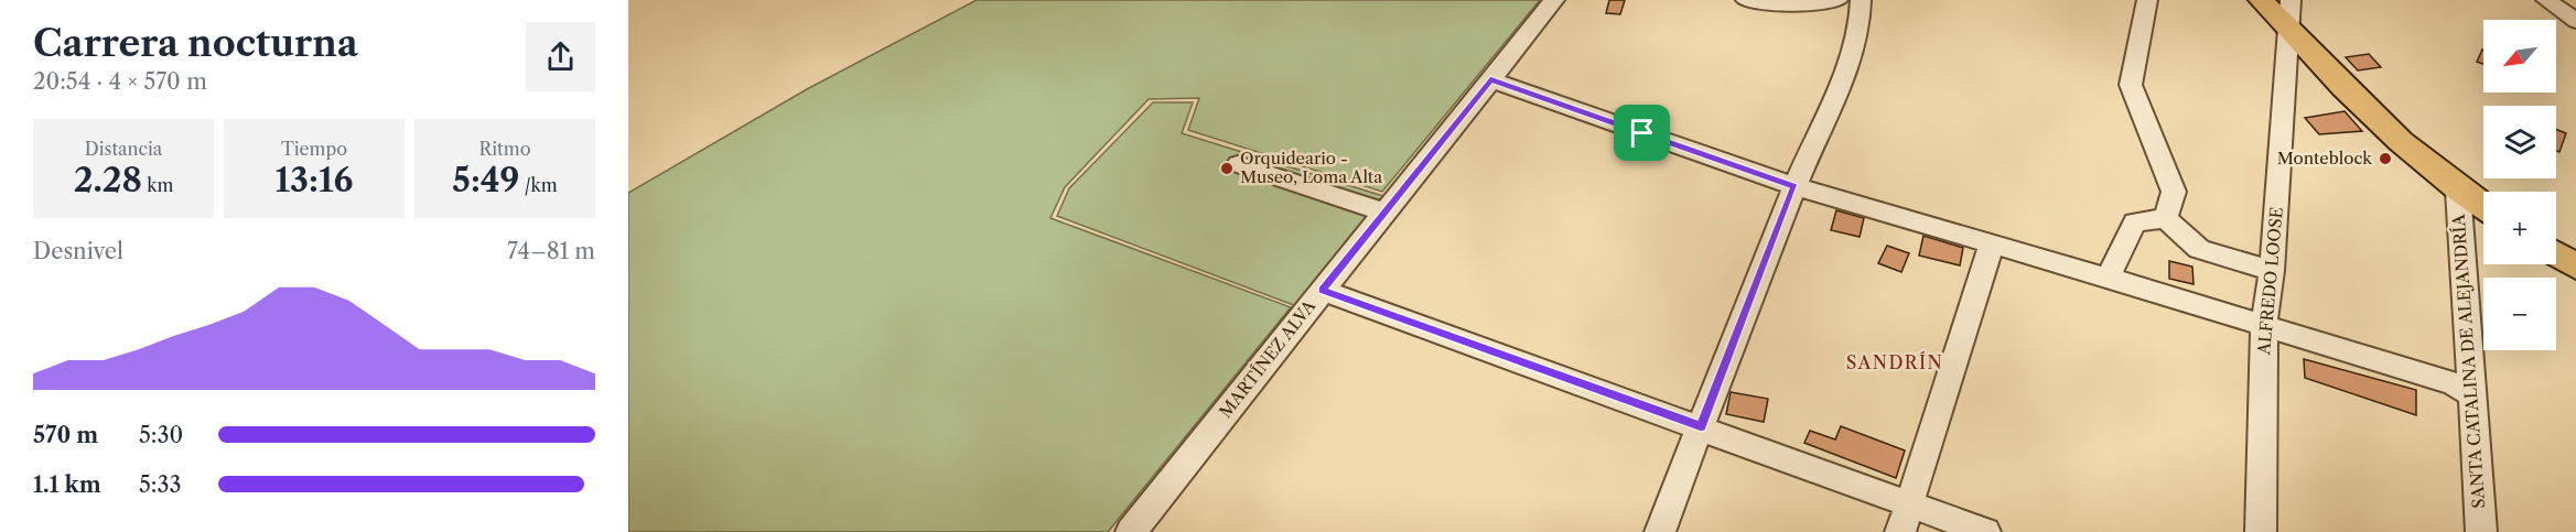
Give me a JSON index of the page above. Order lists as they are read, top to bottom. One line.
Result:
{"streets":{"street":["ALFREDO LOOSE","MARTÍNEZ ALVA","SANTA CATALINA DE ALEJANDRÍA"]},"districts":["SANDRÍN"],"places":["Monteblock","Orquideario - Museo, Loma Alta"],"north":"bottom left","page":{"heading":["Carrera nocturna","20:54 · 4 × 570 m"],"map_buttons":["+","−"],"stats":[["Distancia","2.28 km"],["Tiempo","13:16"],["Ritmo","5:49 /km"]],"chart":["Desnivel","74–81 m"],"list":[{"name":"570 m","note":"5:30"},{"name":"1.1 km","note":"5:33"}]}}
